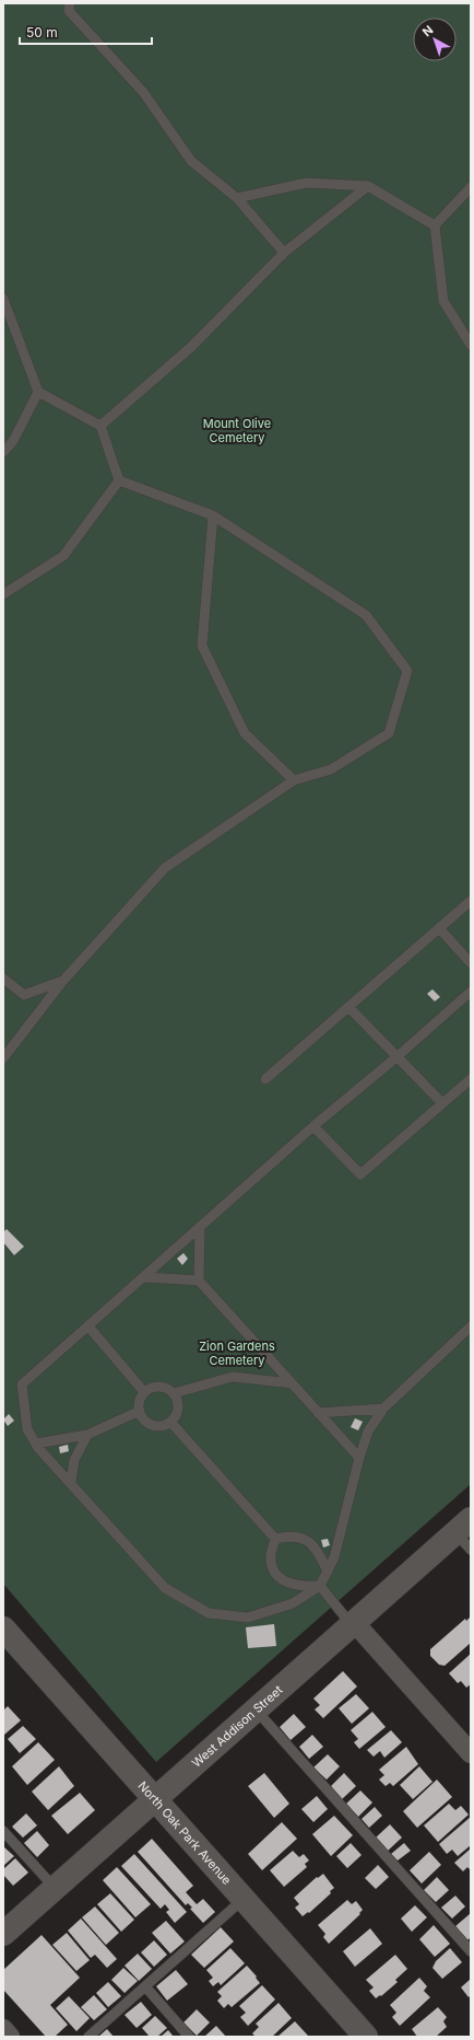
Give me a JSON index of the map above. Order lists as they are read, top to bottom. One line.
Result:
{"streets":{"street":["West Addison Street","North Oak Park Avenue"]},"crossings":[["West Addison Street","North Oak Park Avenue"]],"parks":["Mount Olive Cemetery","Zion Gardens Cemetery"],"scale_bar":"50 m","north":"top left"}
